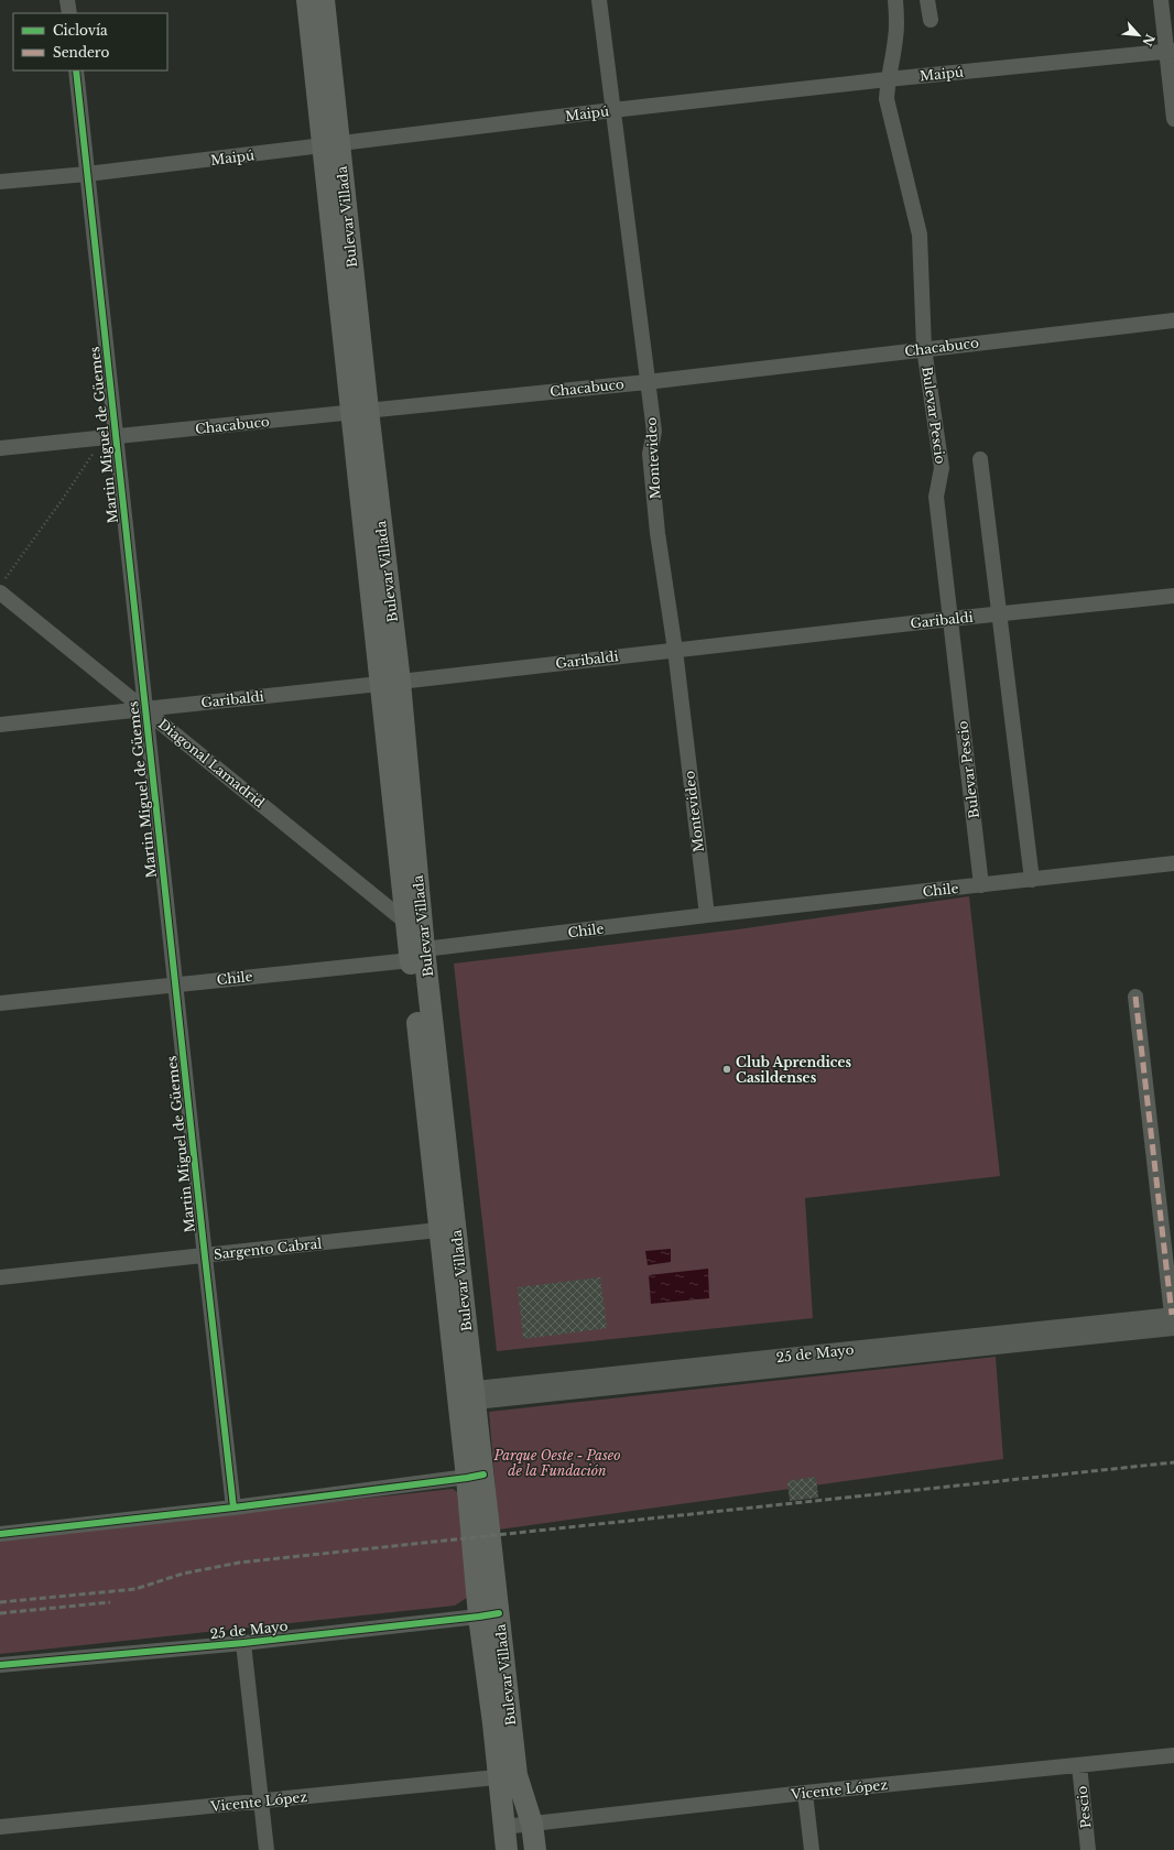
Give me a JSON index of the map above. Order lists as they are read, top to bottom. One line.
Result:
{"streets":{"main road":["Bulevar Villada"],"street":["Maipú","Chacabuco","Bulevar Pescio","Martin Miguel de Güemes","Montevideo","Garibaldi","Diagonal Lamadrid","Chile","Sargento Cabral","25 de Mayo","Vicente López","Pescio"]},"crossings":[["Maipú","Bulevar Villada"],["Maipú","Bulevar Pescio"],["Maipú","Martin Miguel de Güemes"],["Maipú","Montevideo"],["Bulevar Villada","Chacabuco"],["Bulevar Villada","Garibaldi"],["Bulevar Villada","Diagonal Lamadrid"],["Bulevar Villada","Chile"],["Bulevar Villada","Sargento Cabral"],["Bulevar Villada","25 de Mayo"],["Bulevar Villada","Vicente López"],["Chacabuco","Bulevar Pescio"],["Chacabuco","Martin Miguel de Güemes"],["Chacabuco","Montevideo"],["Bulevar Pescio","Garibaldi"],["Bulevar Pescio","Chile"],["Martin Miguel de Güemes","Garibaldi"],["Martin Miguel de Güemes","Diagonal Lamadrid"],["Martin Miguel de Güemes","Chile"],["Martin Miguel de Güemes","Sargento Cabral"],["Montevideo","Garibaldi"],["Montevideo","Chile"],["Garibaldi","Diagonal Lamadrid"],["Diagonal Lamadrid","Chile"],["Vicente López","Pescio"]],"parks":["Parque Oeste - Paseo de la Fundación"],"places":["Club Aprendices Casildenses"],"legend":["Ciclovía","Sendero"],"north":"bottom right"}
